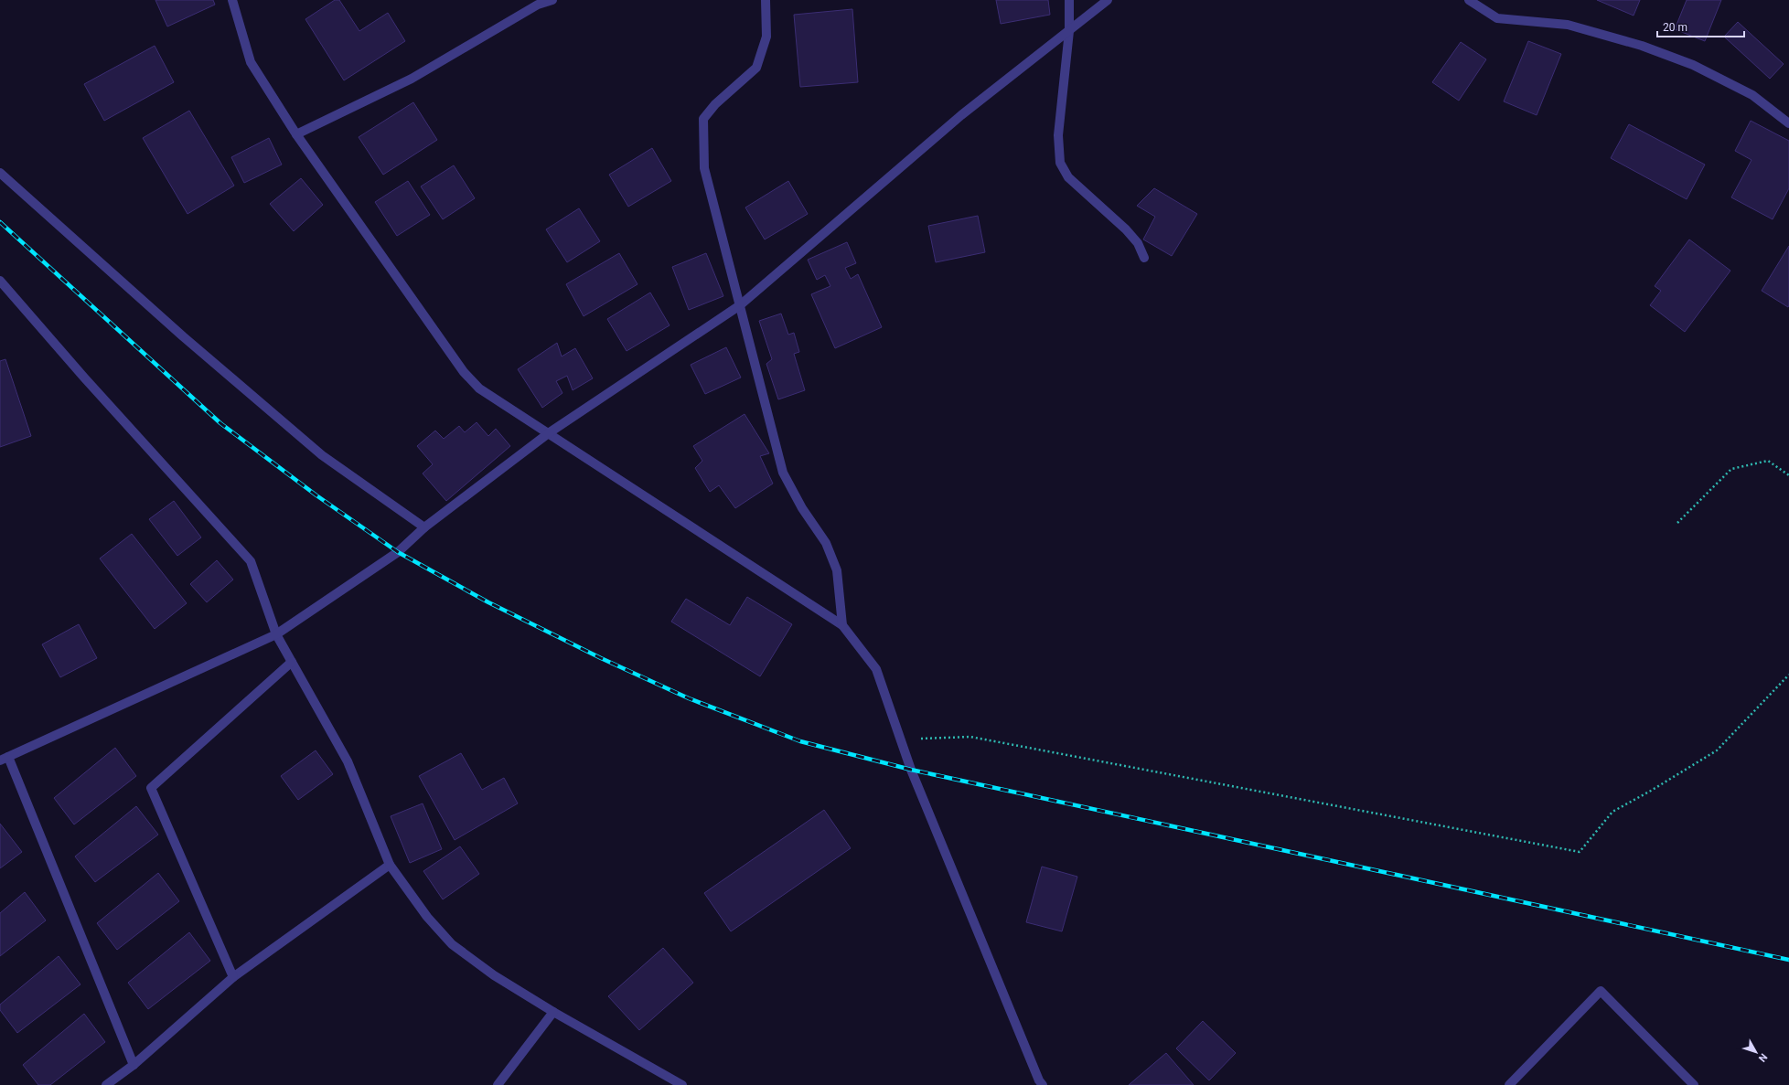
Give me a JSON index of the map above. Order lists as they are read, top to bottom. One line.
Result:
{"scale_bar":"20 m","north":"bottom right"}
